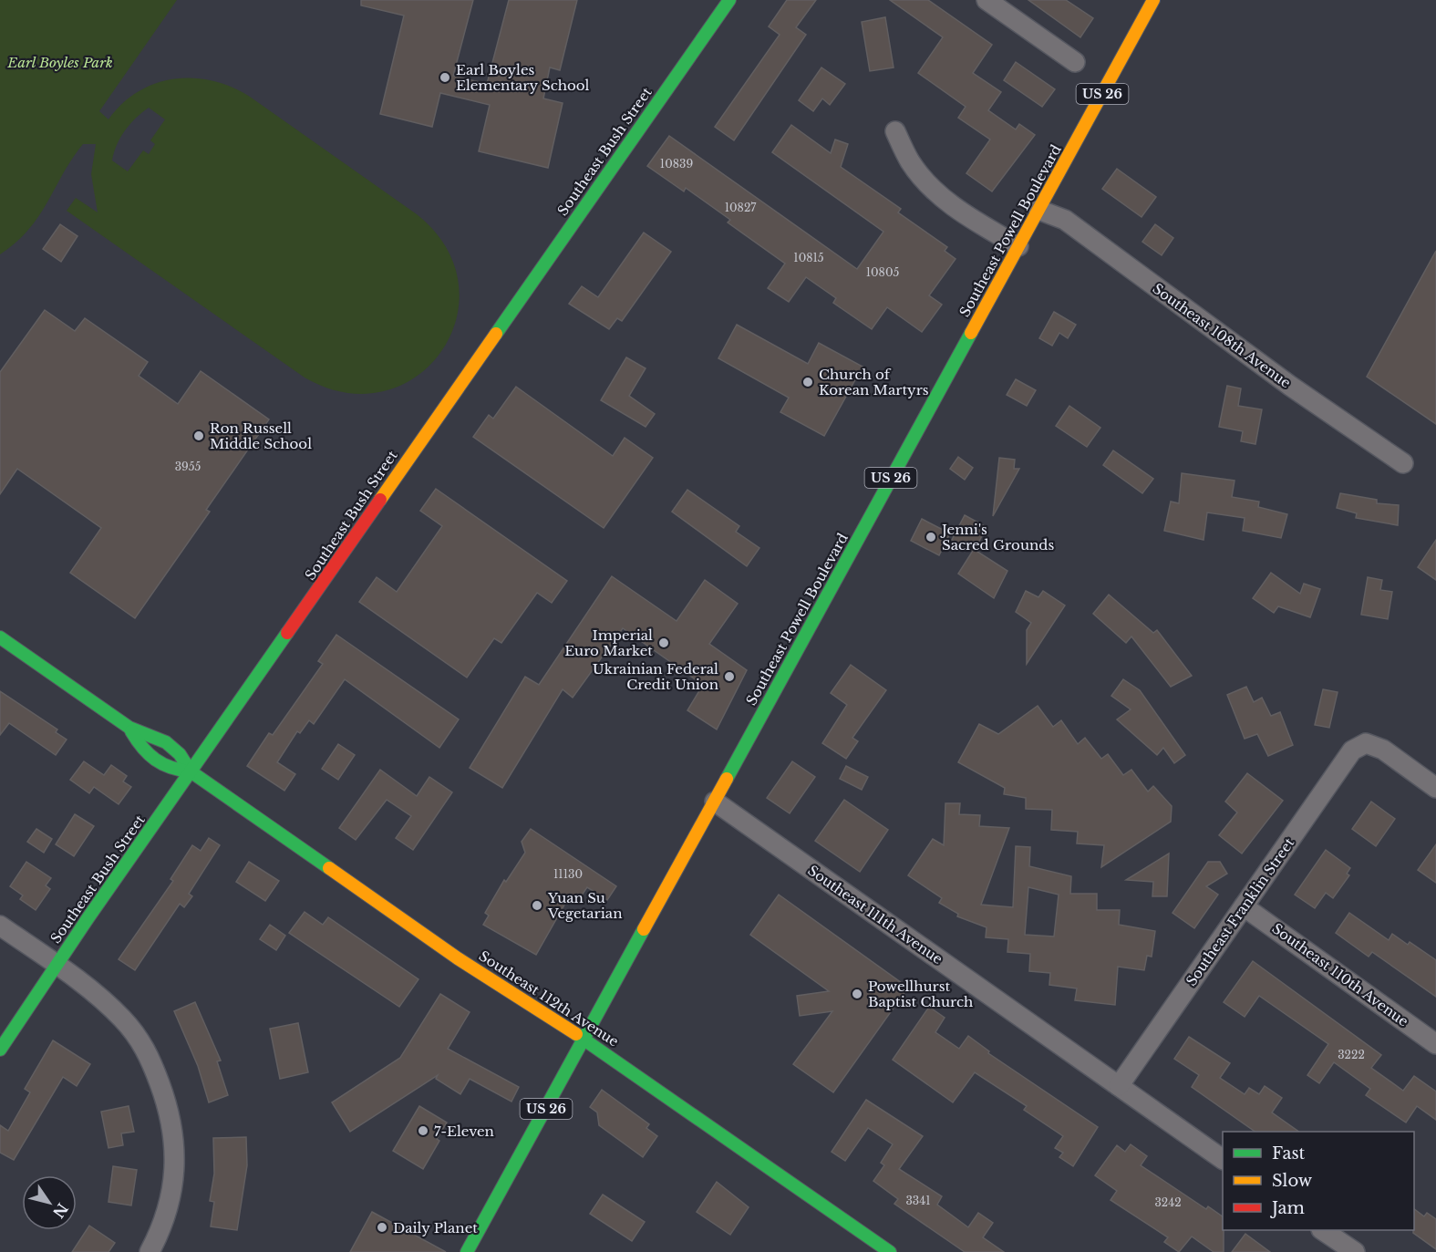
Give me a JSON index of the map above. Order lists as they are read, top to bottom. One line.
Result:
{"streets":{"street":["US 26","Southeast Bush Street","Southeast Powell Boulevard","Southeast 108th Avenue","Southeast Franklin Street","Southeast 111th Avenue","Southeast 110th Avenue","Southeast 112th Avenue"]},"crossings":[["Southeast Bush Street","Southeast 112th Avenue"],["Southeast Powell Boulevard","Southeast 108th Avenue"],["Southeast Powell Boulevard","Southeast 111th Avenue"],["Southeast Powell Boulevard","Southeast 112th Avenue"],["Southeast Franklin Street","Southeast 111th Avenue"],["Southeast Franklin Street","Southeast 110th Avenue"]],"parks":["Earl Boyles Park"],"places":["Earl Boyles Elementary School","Church of Korean Martyrs","Ron Russell Middle School","Jenni's Sacred Grounds","Imperial Euro Market","Ukrainian Federal Credit Union","Yuan Su Vegetarian","Powellhurst Baptist Church","7-Eleven","Daily Planet"],"house_numbers":["10839","10827","10815","10805","3955","11130","3222","3341","3242"],"legend":["Fast","Slow","Jam"],"north":"bottom right"}
